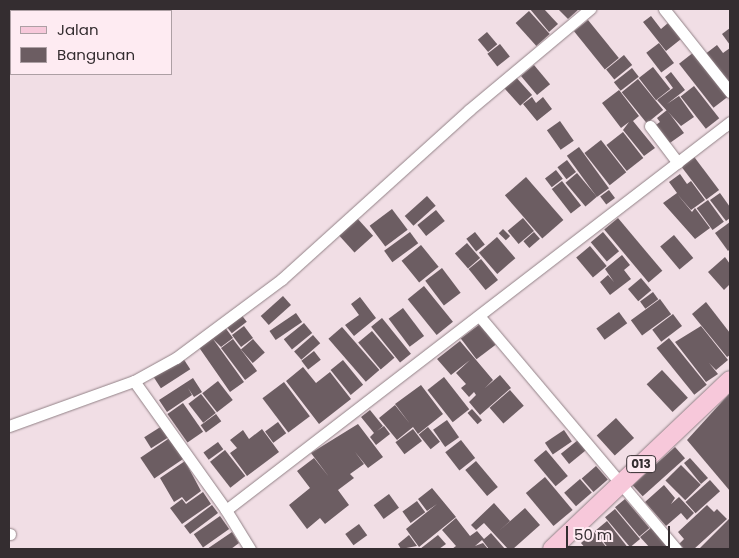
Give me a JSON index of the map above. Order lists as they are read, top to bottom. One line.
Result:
{"streets":{"main road":["013"]},"legend":["Jalan","Bangunan"],"scale_bar":"50 m"}
